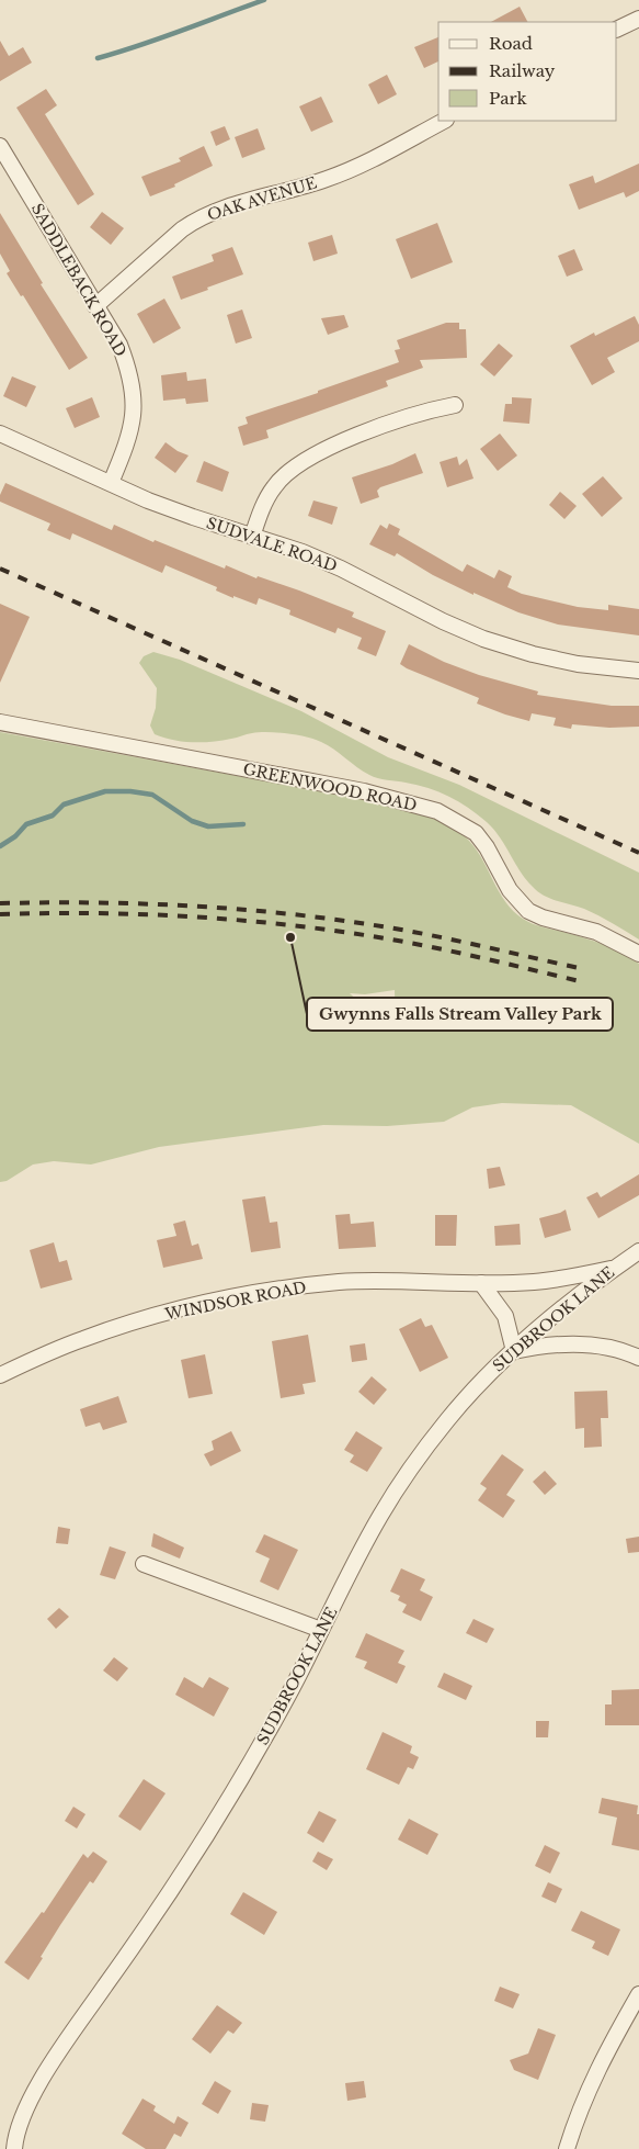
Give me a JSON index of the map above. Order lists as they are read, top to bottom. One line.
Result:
{"streets":{"street":["OAK AVENUE","SADDLEBACK ROAD","SUDVALE ROAD","GREENWOOD ROAD","WINDSOR ROAD","SUDBROOK LANE"]},"crossings":[["OAK AVENUE","SADDLEBACK ROAD"],["SADDLEBACK ROAD","SUDVALE ROAD"],["WINDSOR ROAD","SUDBROOK LANE"]],"places":["Gwynns Falls Stream Valley Park"],"legend":["Road","Railway","Park"]}
